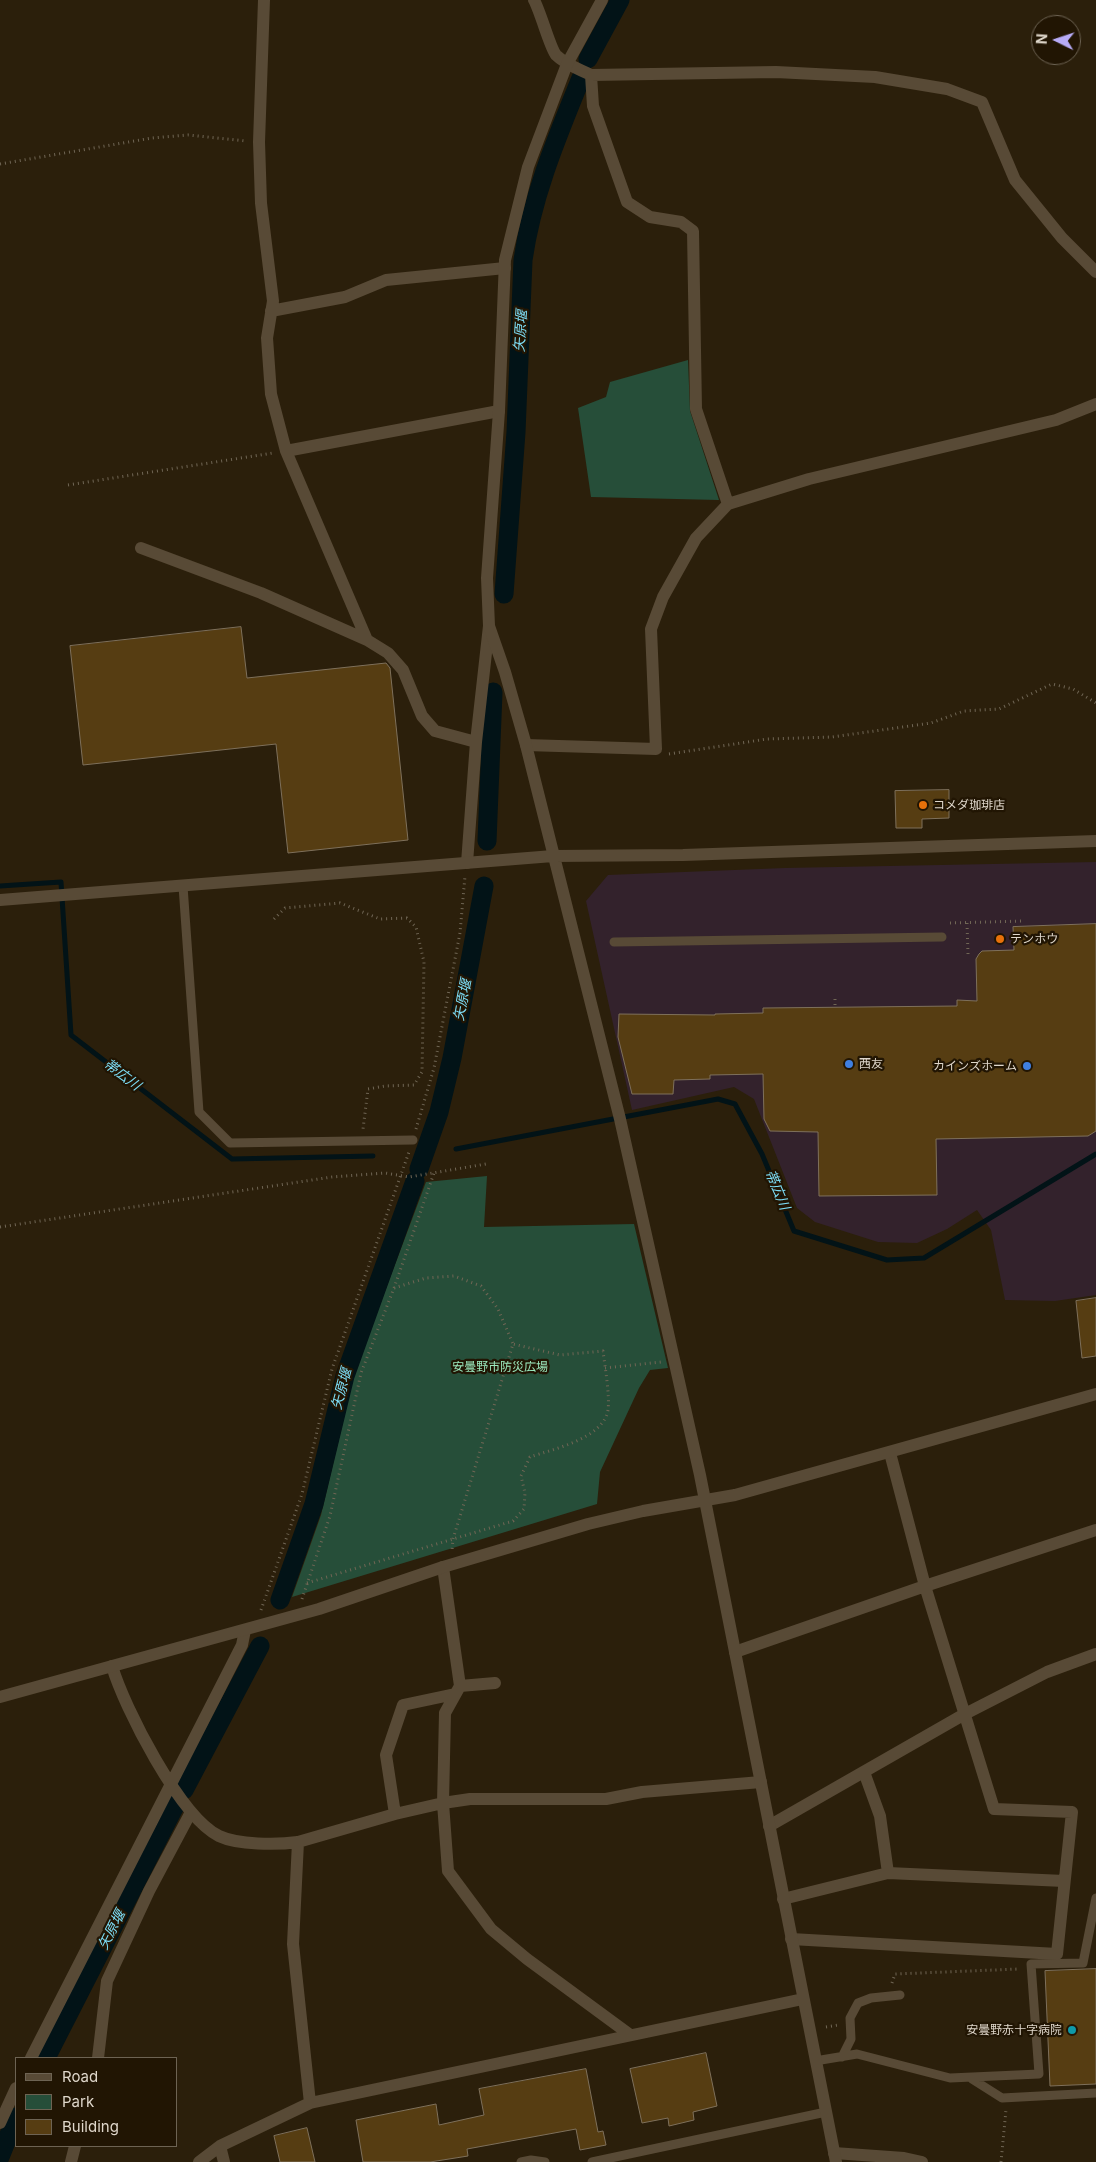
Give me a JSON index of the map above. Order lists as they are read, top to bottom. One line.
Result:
{"water":["矢原堰","帯広川"],"parks":["安曇野市防災広場"],"places":["コメダ珈琲店","テンホウ","西友","カインズホーム","安曇野赤十字病院"],"legend":["Road","Park","Building"],"north":"left"}
